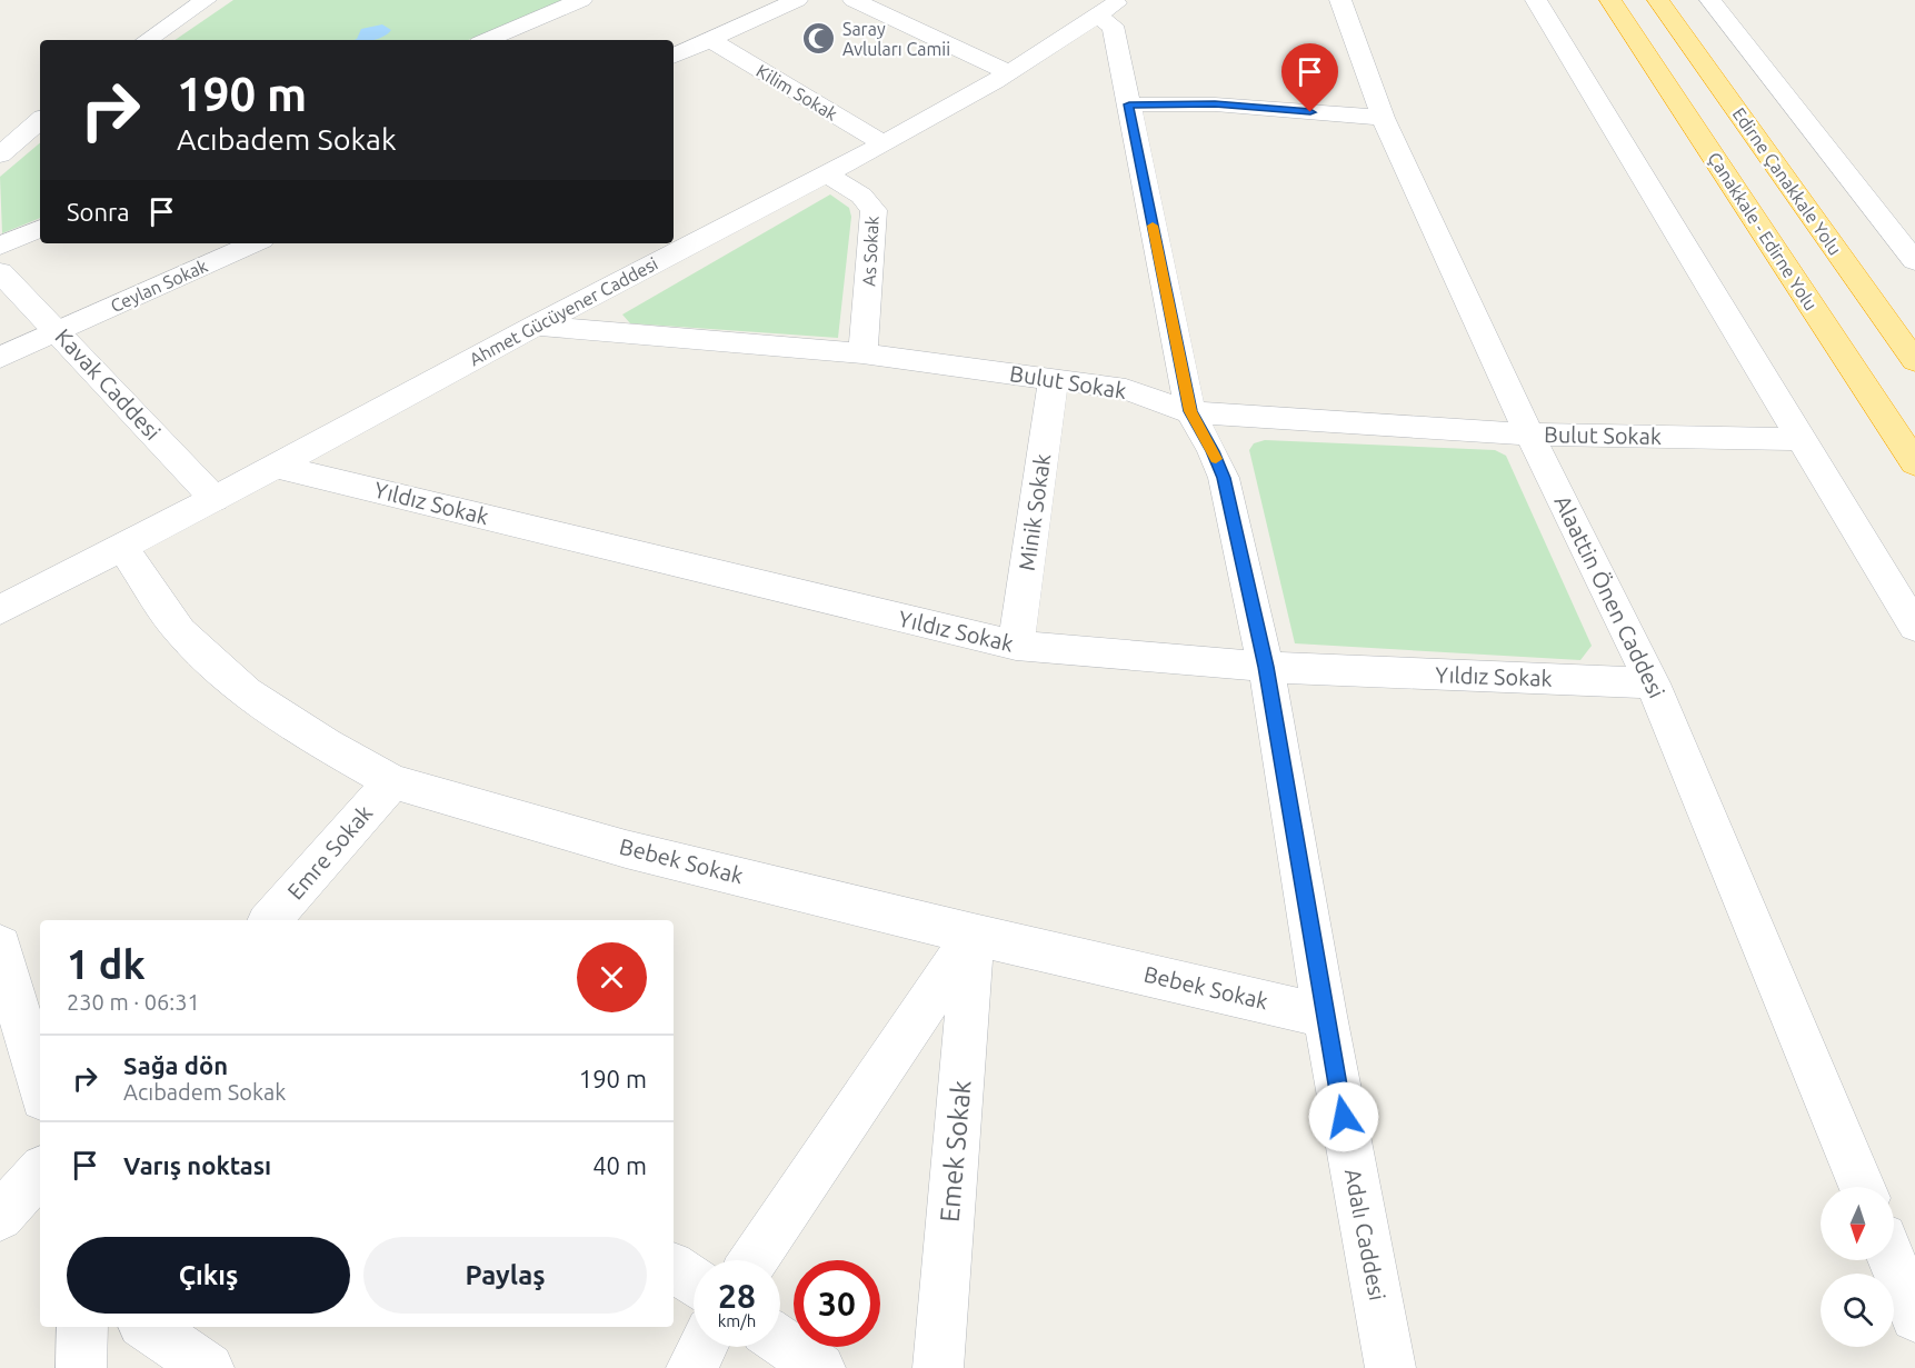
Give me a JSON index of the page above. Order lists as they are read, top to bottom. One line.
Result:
{"streets":{"highway":["Edirne Çanakkale Yolu","Çanakkale - Edirne Yolu"],"street":["Kilim Sokak","As Sokak","Ceylan Sokak","Ahmet Gücüyener Caddesi","Bulut Sokak","Kavak Caddesi","Yıldız Sokak","Minik Sokak","Alaattin Önen Caddesi","Emre Sokak","Bebek Sokak","Emek Sokak","Adalı Caddesi"]},"crossings":[["Kilim Sokak","Ahmet Gücüyener Caddesi"],["As Sokak","Ahmet Gücüyener Caddesi"],["As Sokak","Bulut Sokak"],["Ceylan Sokak","Kavak Caddesi"],["Ahmet Gücüyener Caddesi","Bulut Sokak"],["Ahmet Gücüyener Caddesi","Kavak Caddesi"],["Ahmet Gücüyener Caddesi","Yıldız Sokak"],["Ahmet Gücüyener Caddesi","Bebek Sokak"],["Ahmet Gücüyener Caddesi","Adalı Caddesi"],["Bulut Sokak","Minik Sokak"],["Bulut Sokak","Alaattin Önen Caddesi"],["Bulut Sokak","Adalı Caddesi"],["Yıldız Sokak","Minik Sokak"],["Yıldız Sokak","Alaattin Önen Caddesi"],["Yıldız Sokak","Adalı Caddesi"],["Emre Sokak","Bebek Sokak"],["Bebek Sokak","Emek Sokak"],["Bebek Sokak","Adalı Caddesi"]],"places":{"mosque":["Saray Avluları Camii"]},"north":"bottom","page":{"turn":["190 m","Acıbadem Sokak"],"then":"Sonra","heading":["1 dk","230 m · 06:31"],"list":[{"name":"Sağa dön","note":"Acıbadem Sokak","value":"190 m"},{"name":"Varış noktası","value":"40 m"}],"buttons":["Çıkış","Paylaş"],"speed":"28 km/h","limit":"30"}}
